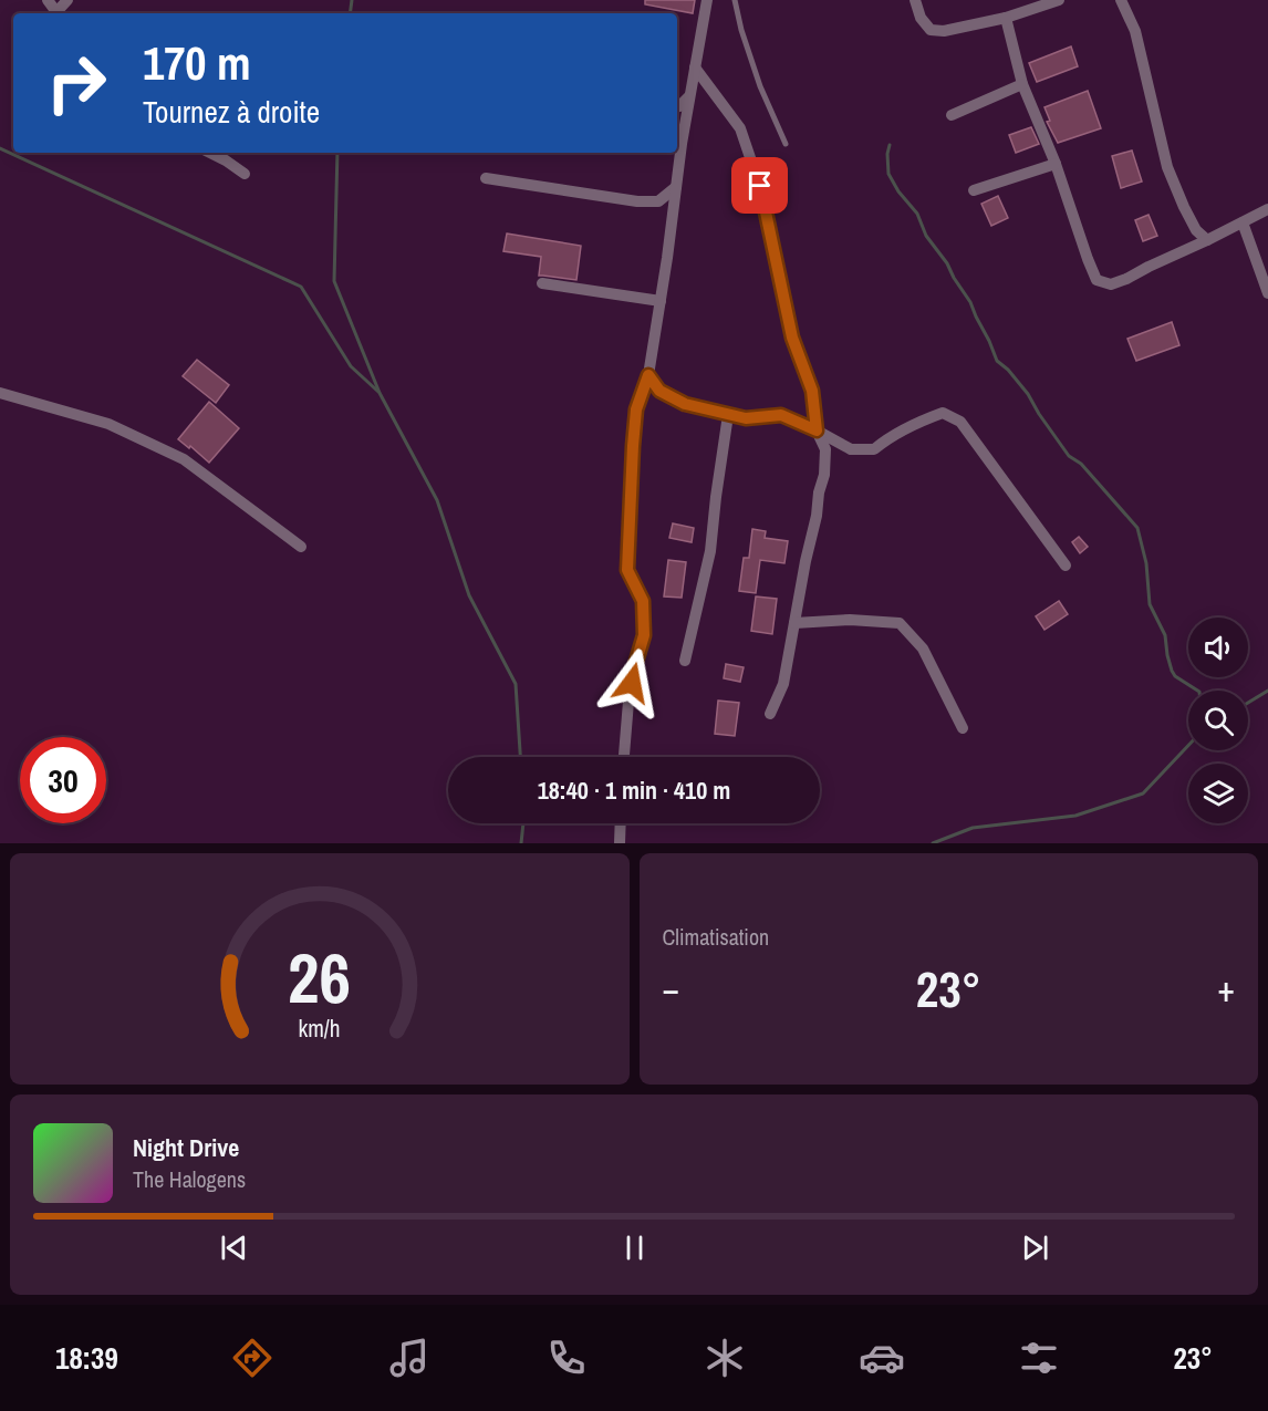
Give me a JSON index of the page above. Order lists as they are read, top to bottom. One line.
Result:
{"page":{"turn":["170 m","Tournez à droite"],"limit":"30","trip":"18:40 · 1 min · 410 m","tile":"Climatisation","heat":["−","23°","+"],"song":["Night Drive","The Halogens"],"tabs":["18:39","23°"],"gauge":["26","km/h"]}}
